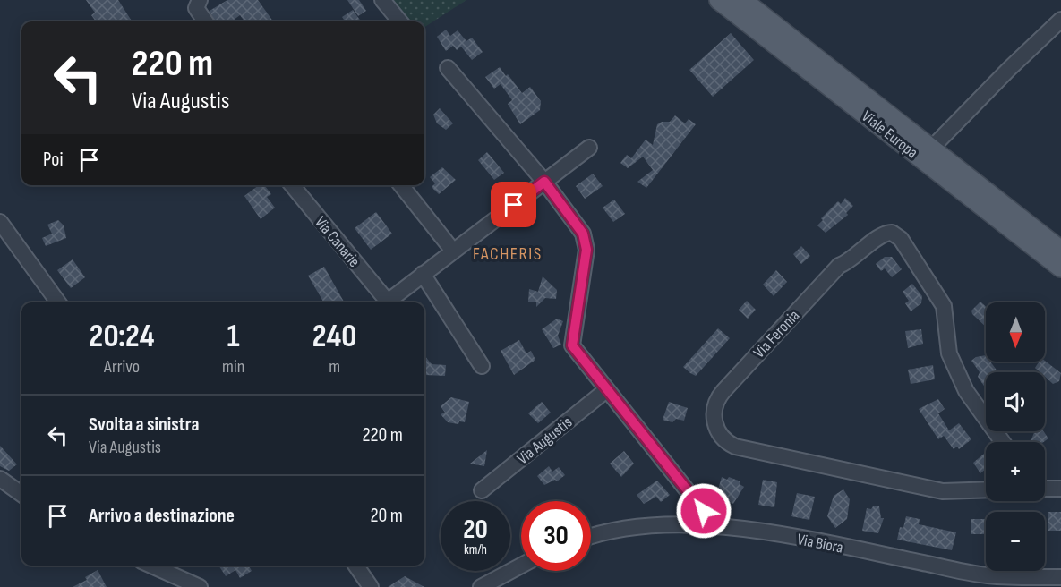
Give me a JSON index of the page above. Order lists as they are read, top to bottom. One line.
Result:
{"streets":{"main road":["Viale Europa"],"street":["Via Canarie","Via Feronia","Via Augustis","Via Biora"]},"districts":["FACHERIS"],"north":"bottom","page":{"turn":["220 m","Via Augustis"],"then":"Poi","map_buttons":["+","−"],"eta":["20:24","Arrivo","1","min","240","m"],"list":[{"name":"Svolta a sinistra","note":"Via Augustis","value":"220 m"},{"name":"Arrivo a destinazione","value":"20 m"}],"speed":"20 km/h","limit":"30"}}
